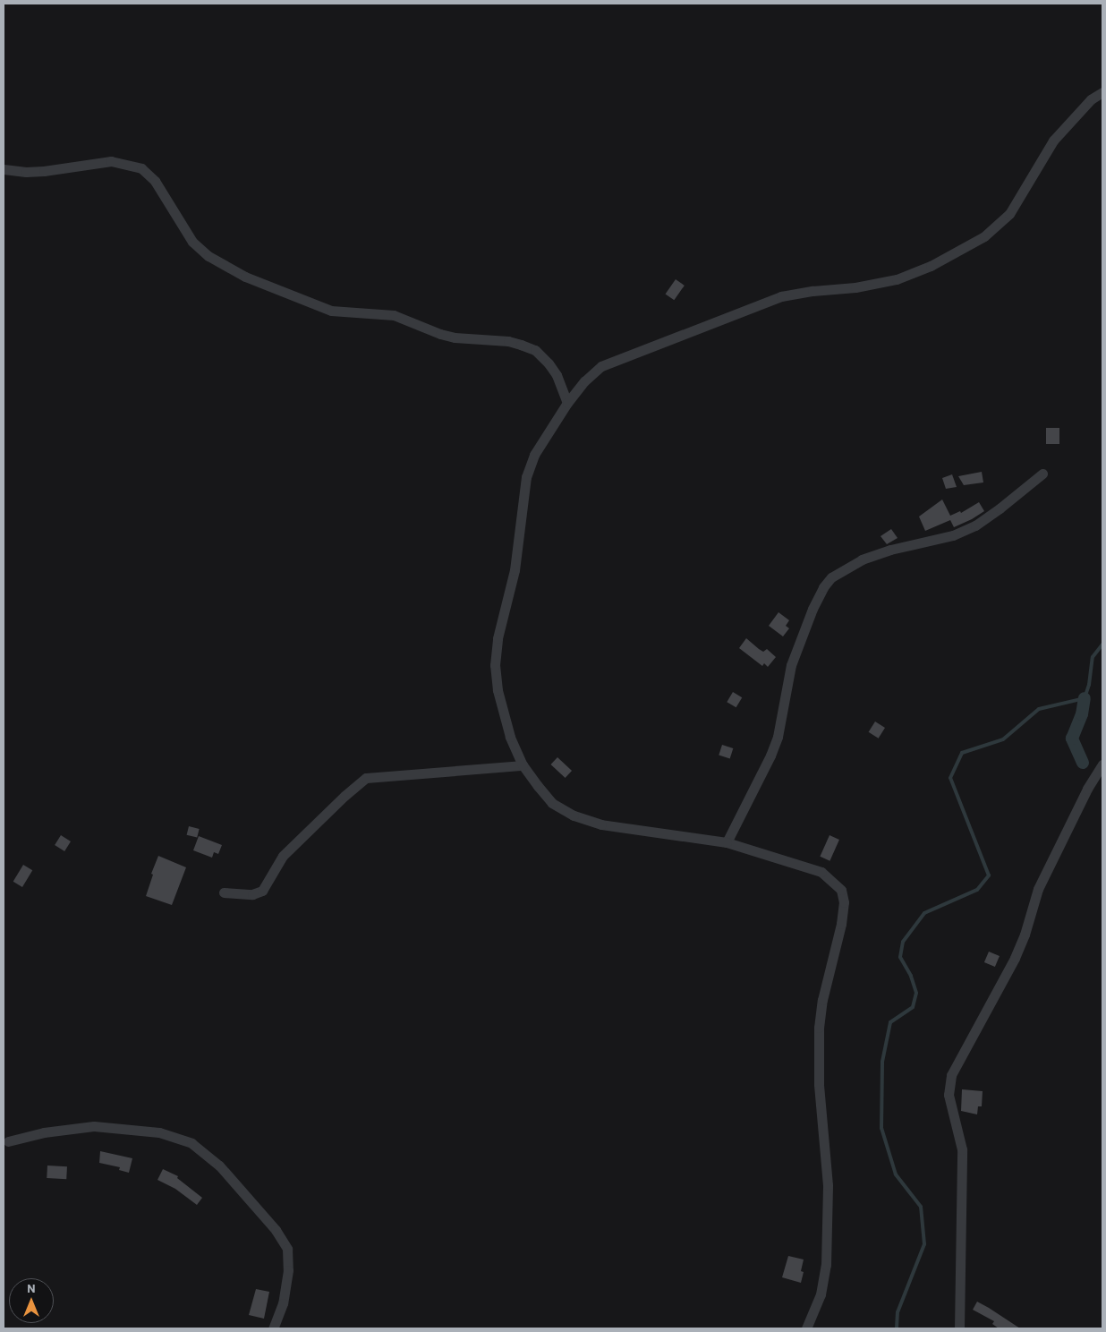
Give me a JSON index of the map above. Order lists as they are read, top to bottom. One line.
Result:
{"north":"top"}
